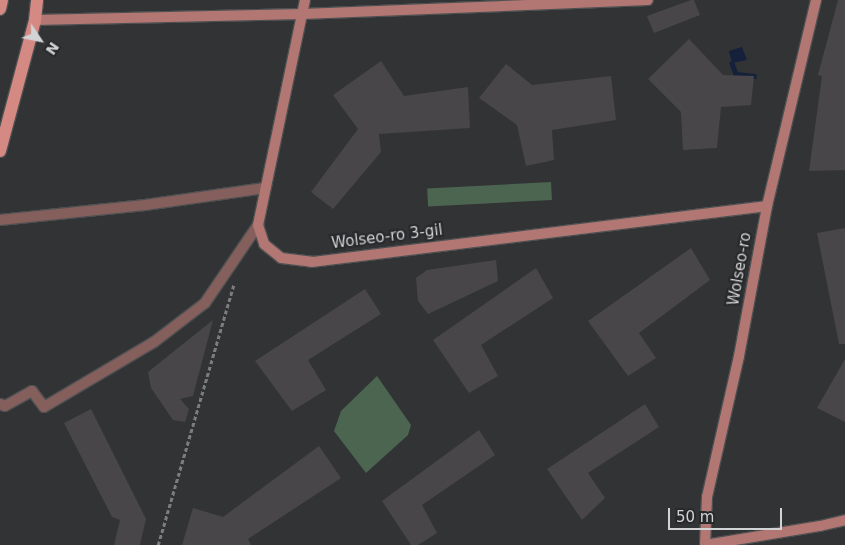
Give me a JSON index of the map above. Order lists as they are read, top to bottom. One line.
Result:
{"streets":{"street":["Wolseo-ro 3-gil","Wolseo-ro"]},"crossings":[["Wolseo-ro 3-gil","Wolseo-ro"]],"scale_bar":"50 m","north":"bottom right"}
